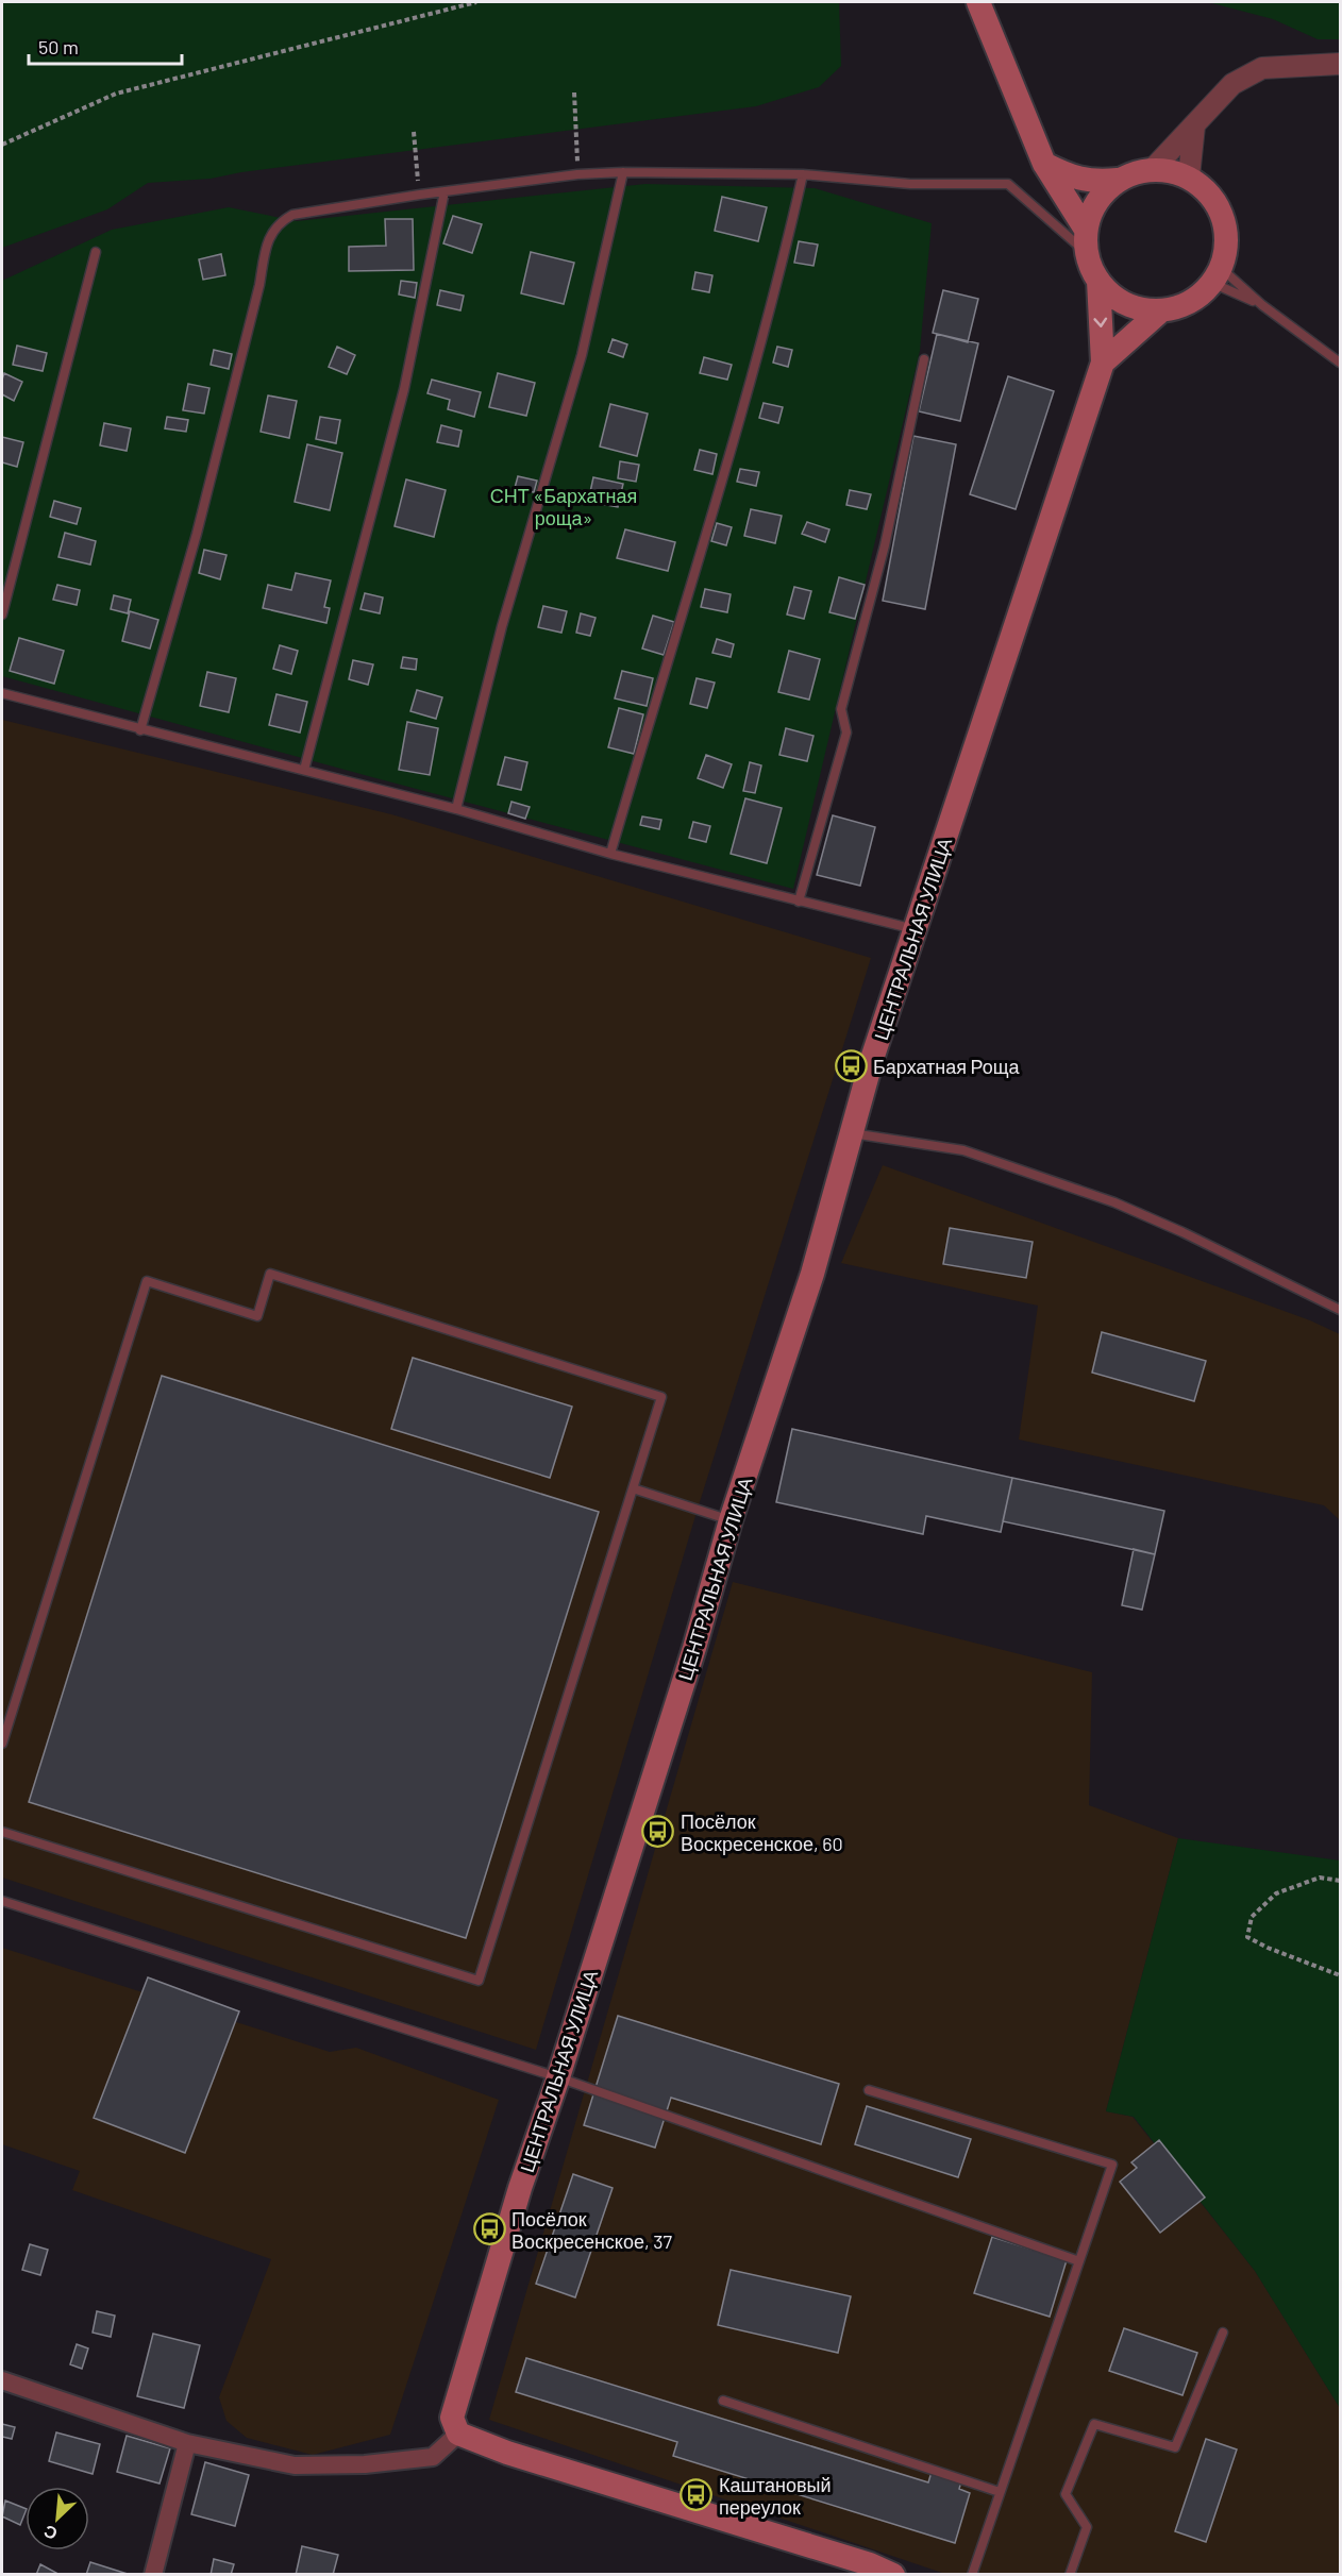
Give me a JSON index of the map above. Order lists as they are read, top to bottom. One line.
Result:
{"streets":{"main road":["ЦЕНТРАЛЬНАЯ УЛИЦА"]},"parks":["СНТ «Бархатная роща»"],"places":{"bus stop":["Бархатная Роща","Посёлок Воскресенское, 60","Посёлок Воскресенское, 37","Каштановый переулок"]},"scale_bar":"50 m","north":"bottom left"}
